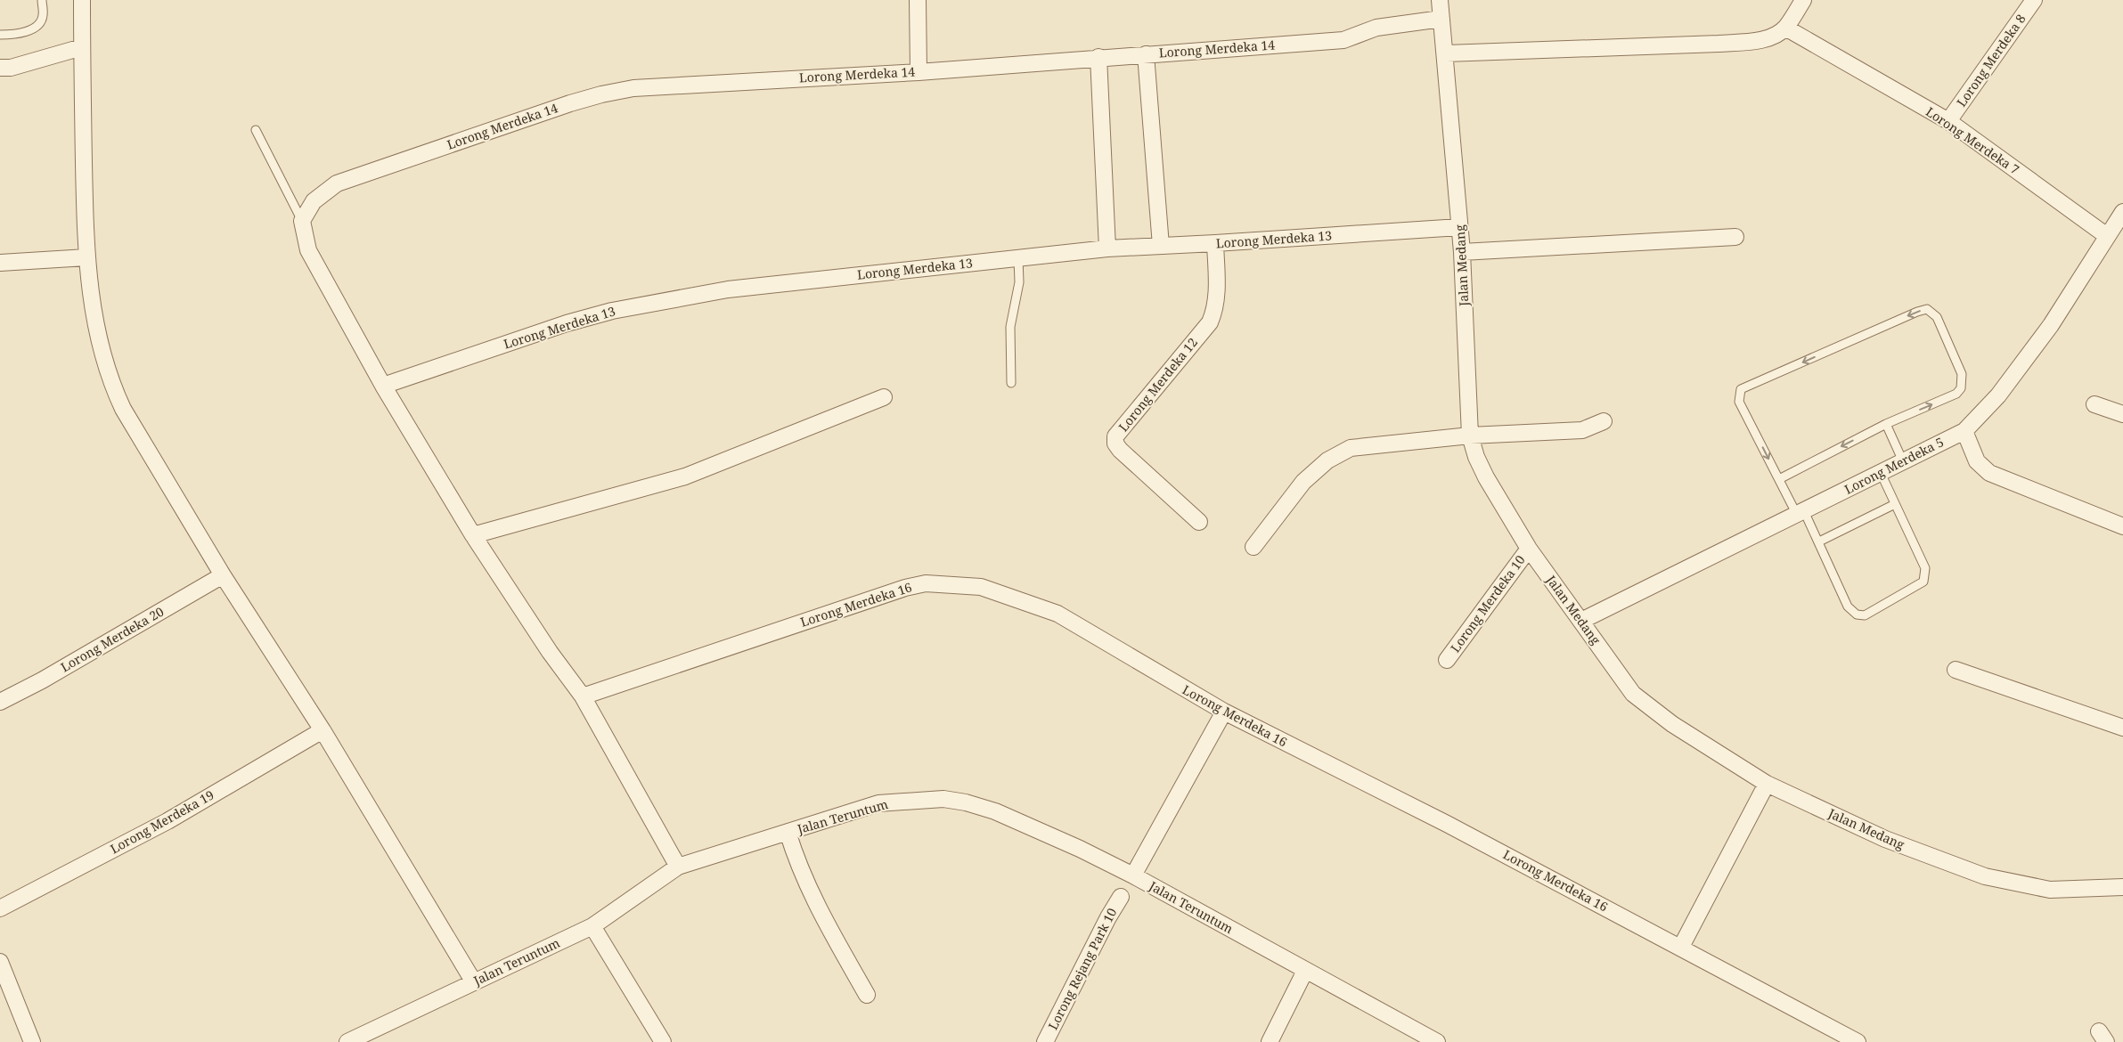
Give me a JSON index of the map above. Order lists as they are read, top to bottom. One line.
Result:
{"streets":{"street":["Lorong Merdeka 14","Lorong Merdeka 8","Lorong Merdeka 7","Lorong Merdeka 13","Jalan Medang","Lorong Merdeka 12","Lorong Merdeka 5","Lorong Merdeka 10","Lorong Merdeka 16","Lorong Merdeka 20","Jalan Teruntum","Lorong Merdeka 19","Lorong Rejang Park 10"]},"crossings":[["Lorong Merdeka 14","Jalan Medang"],["Lorong Merdeka 8","Lorong Merdeka 7"],["Lorong Merdeka 7","Lorong Merdeka 5"],["Lorong Merdeka 13","Jalan Medang"],["Lorong Merdeka 13","Lorong Merdeka 12"],["Jalan Medang","Lorong Merdeka 5"],["Jalan Medang","Lorong Merdeka 10"]]}
